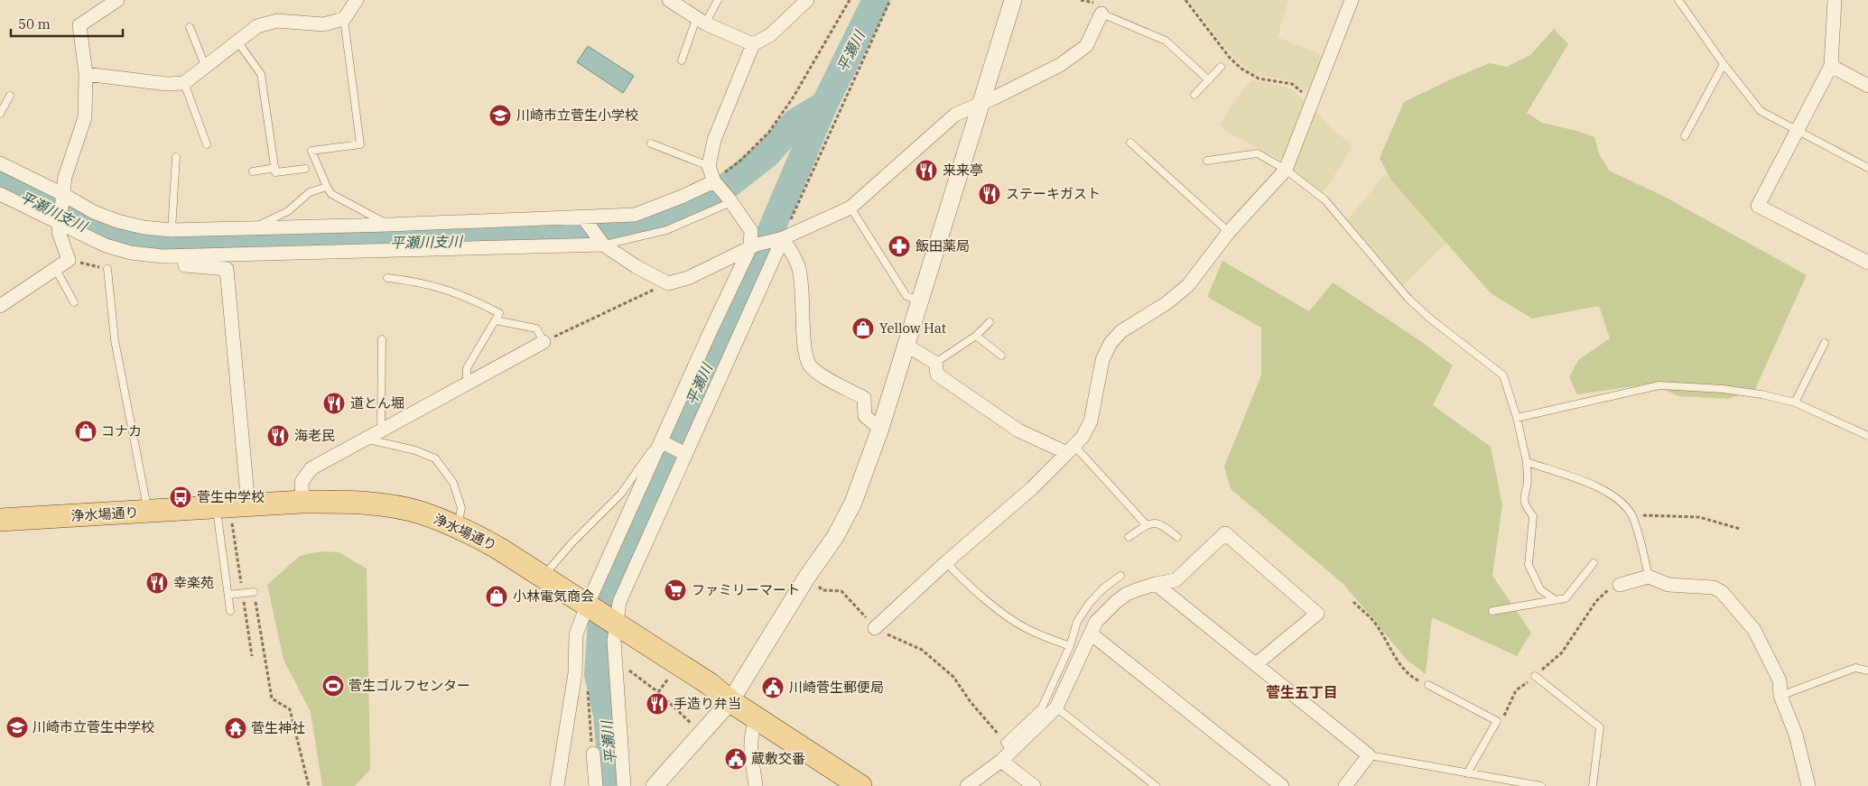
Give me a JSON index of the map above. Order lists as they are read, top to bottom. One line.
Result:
{"streets":{"main road":["浄水場通り"]},"districts":["菅生五丁目"],"water":["平瀬川","平瀬川支川"],"places":{"school or university":["川崎市立菅生小学校","川崎市立菅生中学校"],"restaurant":["来来亭","ステーキガスト","道とん堀","海老民","幸楽苑","手造り弁当"],"pharmacy":["飯田薬局"],"shop":["Yellow Hat","コナカ","小林電気商会"],"bus stop":["菅生中学校"],"supermarket":["ファミリーマート"],"sports":["菅生ゴルフセンター"],"public building":["川崎菅生郵便局","蔵敷交番"],"temple":["菅生神社"]},"scale_bar":"50 m"}
